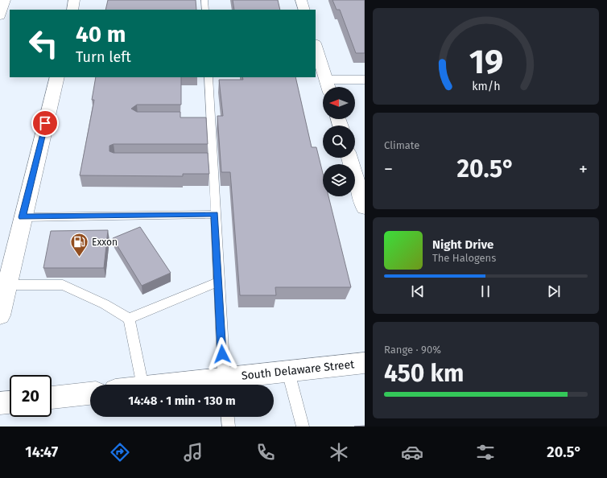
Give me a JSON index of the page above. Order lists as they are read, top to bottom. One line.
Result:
{"streets":{"main road":["South Delaware Street"]},"places":{"fuel station":["Exxon"]},"north":"left","page":{"turn":["40 m","Turn left"],"tile":["Climate",["Range · 90%","450 km"]],"heat":["−","20.5°","+"],"song":["Night Drive","The Halogens"],"limit":"20","trip":"14:48 · 1 min · 130 m","tabs":["14:47","20.5°"],"gauge":["19","km/h"]}}
